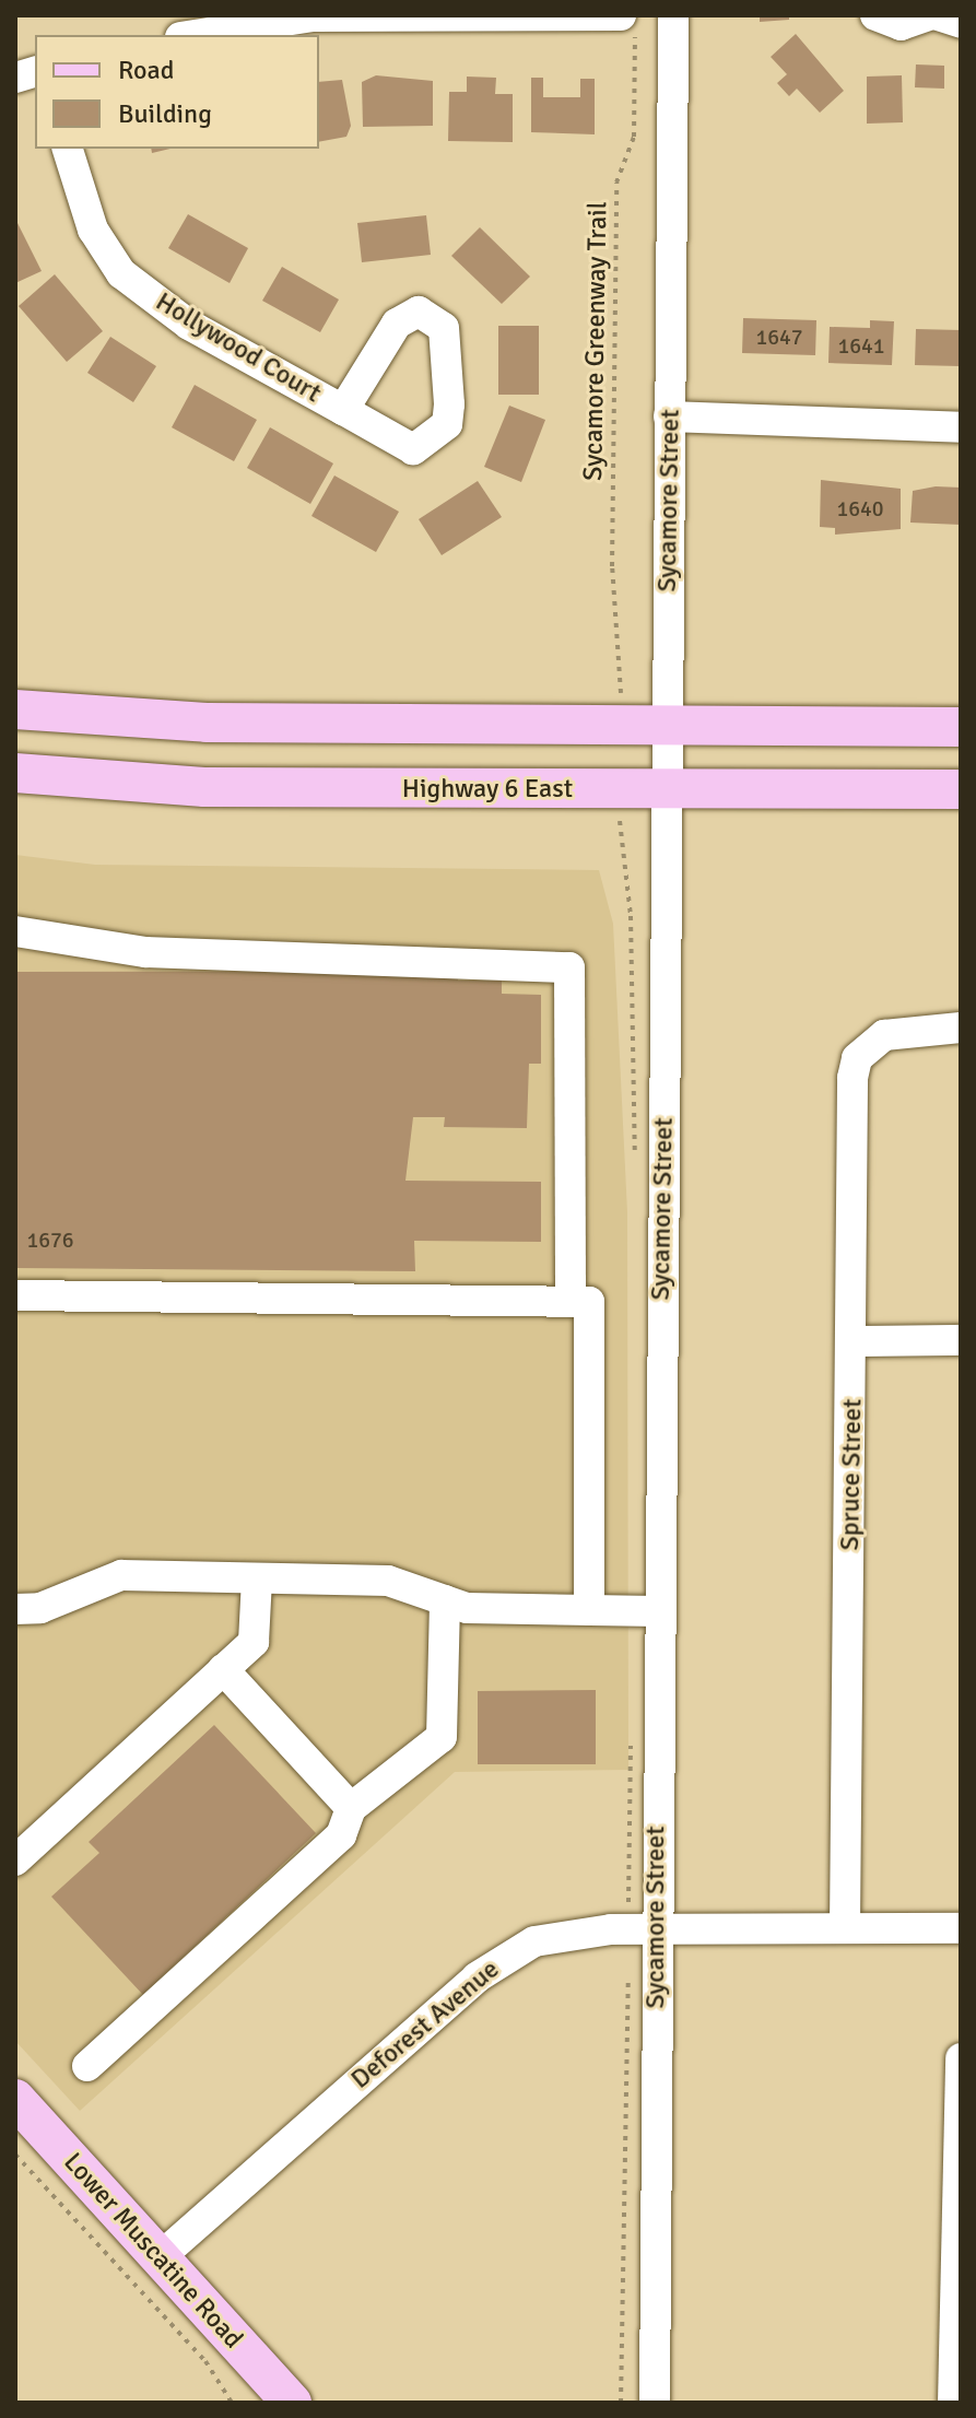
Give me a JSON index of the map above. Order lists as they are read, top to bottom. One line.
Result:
{"streets":{"main road":["Highway 6 East","Lower Muscatine Road"],"street":["Hollywood Court","Sycamore Street","Spruce Street","Deforest Avenue"],"path":["Sycamore Greenway Trail"]},"crossings":[["Sycamore Street","Highway 6 East"],["Sycamore Street","Deforest Avenue"],["Spruce Street","Deforest Avenue"],["Deforest Avenue","Lower Muscatine Road"]],"house_numbers":["1647","1641","1640","1676"],"legend":["Road","Building"]}
